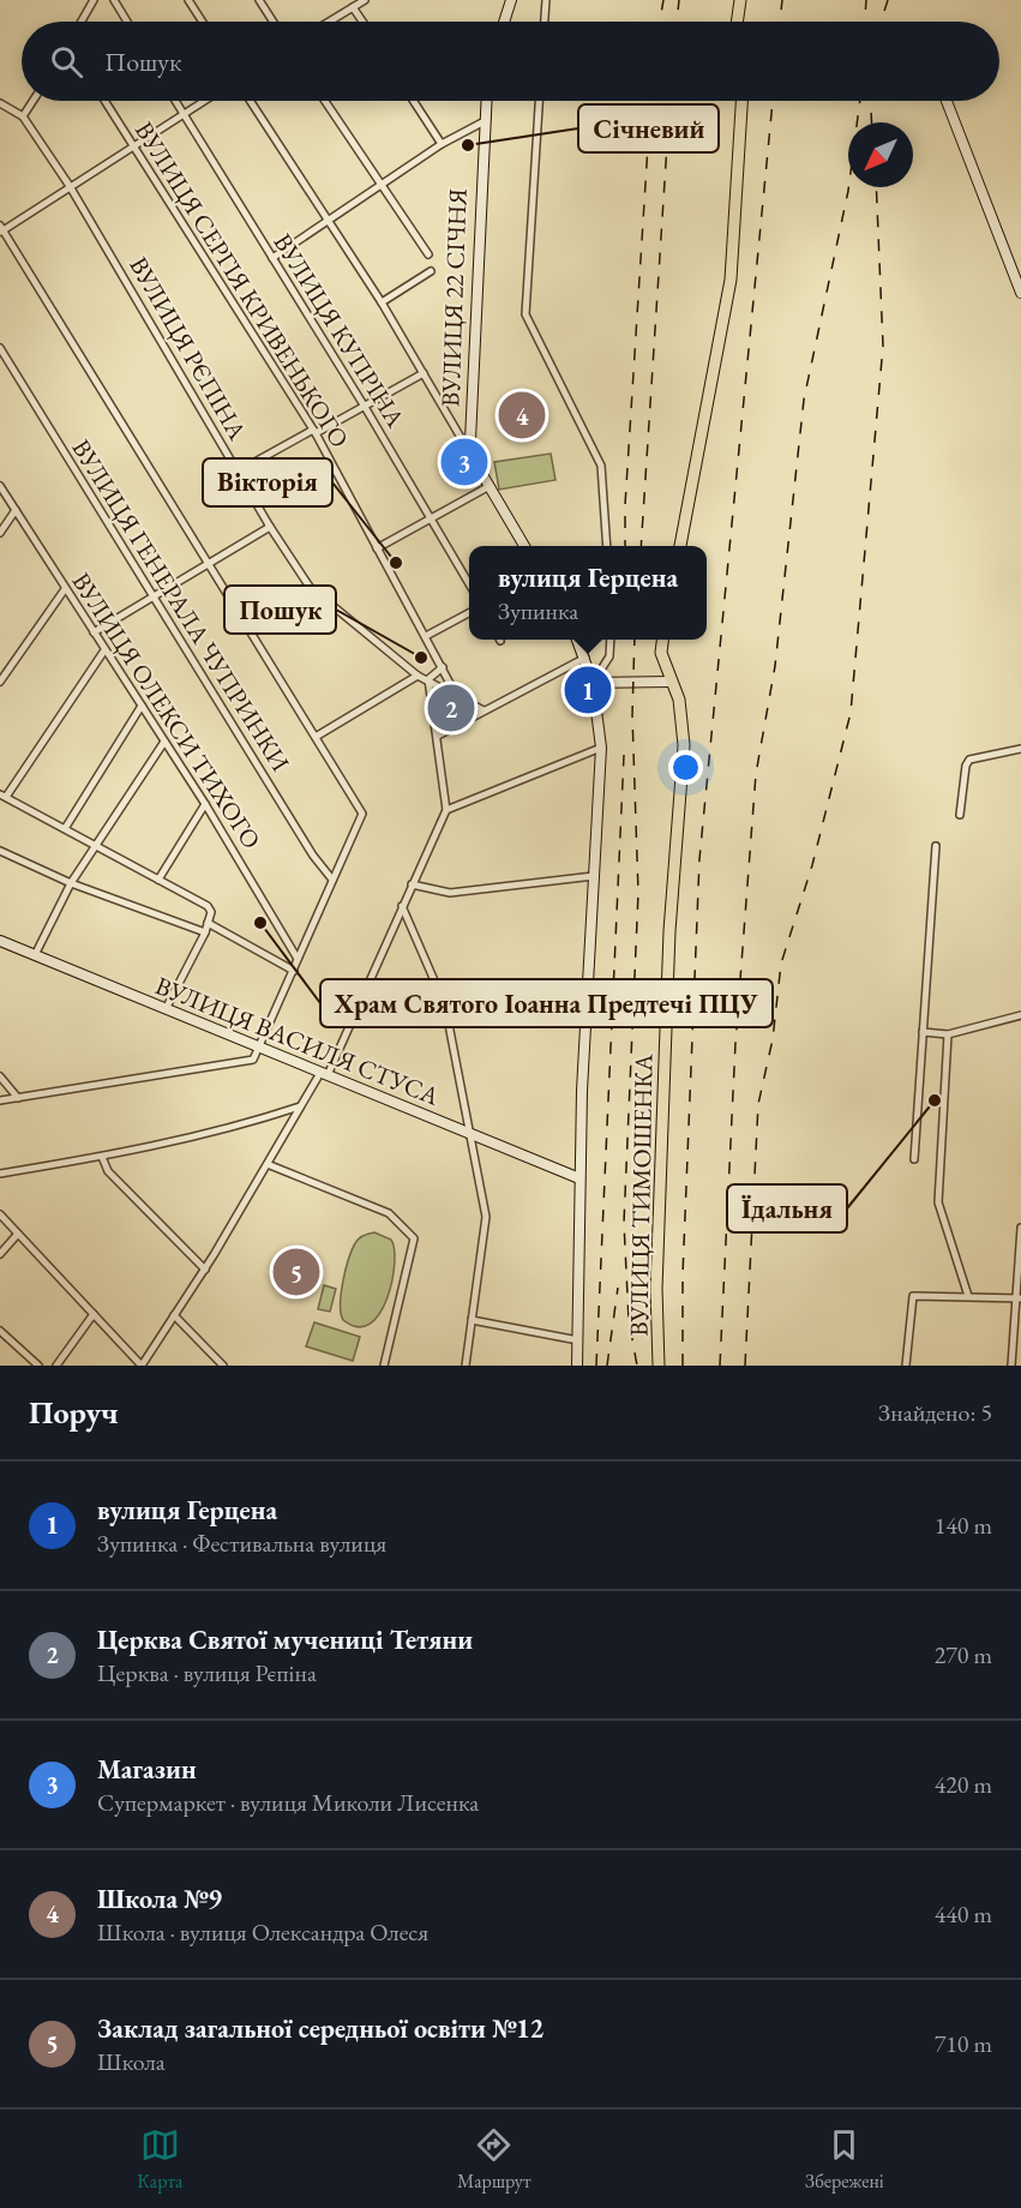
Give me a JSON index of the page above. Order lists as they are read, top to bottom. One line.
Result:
{"streets":{"highway":["ВУЛИЦЯ ТИМОШЕНКА"],"street":["ВУЛИЦЯ СЕРГІЯ КРИВЕНЬКОГО","ВУЛИЦЯ 22 СІЧНЯ","ВУЛИЦЯ КУПРІНА","ВУЛИЦЯ РЄПІНА","ВУЛИЦЯ ГЕНЕРАЛА ЧУПРИНКИ","ВУЛИЦЯ ОЛЕКСИ ТИХОГО","ВУЛИЦЯ ВАСИЛЯ СТУСА"]},"crossings":[["ВУЛИЦЯ СЕРГІЯ КРИВЕНЬКОГО","ВУЛИЦЯ РЄПІНА"]],"places":["Січневий","Вікторія","Пошук","Храм Святого Іоанна Предтечі ПЦУ","Їдальня"],"north":"bottom left","page":{"search":"Пошук","pins":["4","3","1","2","5"],"popup":["вулиця Герцена","Зупинка"],"heading":["Поруч","Знайдено: 5"],"list":[{"mark":"1","name":"вулиця Герцена","note":"Зупинка · Фестивальна вулиця","value":"140 m"},{"mark":"2","name":"Церква Святої мучениці Тетяни","note":"Церква · вулиця Рєпіна","value":"270 m"},{"mark":"3","name":"Магазин","note":"Супермаркет · вулиця Миколи Лисенка","value":"420 m"},{"mark":"4","name":"Школа №9","note":"Школа · вулиця Олександра Олеся","value":"440 m"},{"mark":"5","name":"Заклад загальної середньої освіти №12","note":"Школа","value":"710 m"}],"nav":["Карта","Маршрут","Збережені"]}}
